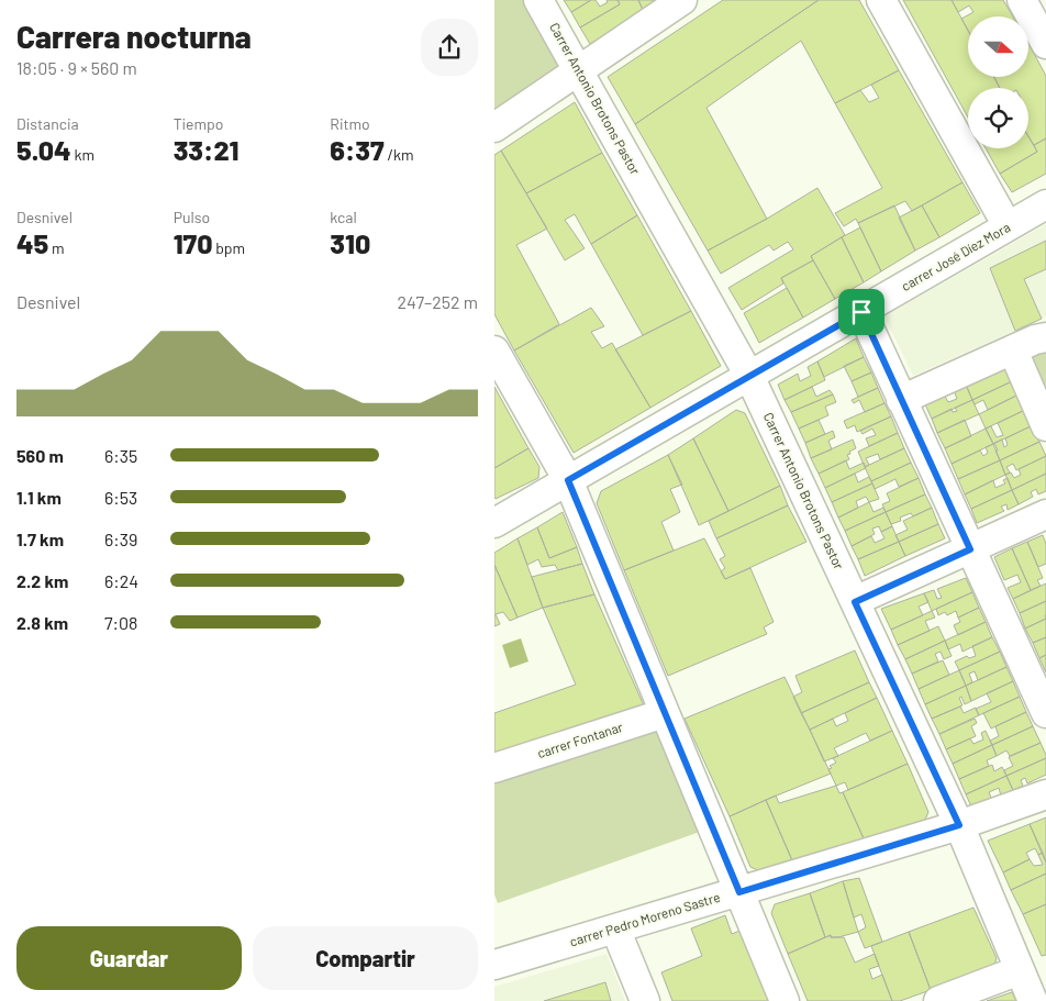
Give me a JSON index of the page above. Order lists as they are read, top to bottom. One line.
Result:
{"streets":{"street":["Carrer Antonio Brotons Pastor","carrer José Díez Mora","carrer Fontanar","carrer Pedro Moreno Sastre"]},"crossings":[["Carrer Antonio Brotons Pastor","carrer José Díez Mora"],["Carrer Antonio Brotons Pastor","carrer Pedro Moreno Sastre"]],"north":"right","page":{"heading":["Carrera nocturna","18:05 · 9 × 560 m"],"stats":[["Distancia","5.04 km"],["Tiempo","33:21"],["Ritmo","6:37 /km"],["Desnivel","45 m"],["Pulso","170 bpm"],["kcal","310"]],"chart":["Desnivel","247–252 m"],"list":[{"name":"560 m","note":"6:35"},{"name":"1.1 km","note":"6:53"},{"name":"1.7 km","note":"6:39"},{"name":"2.2 km","note":"6:24"},{"name":"2.8 km","note":"7:08"}],"buttons":["Guardar","Compartir"]}}
